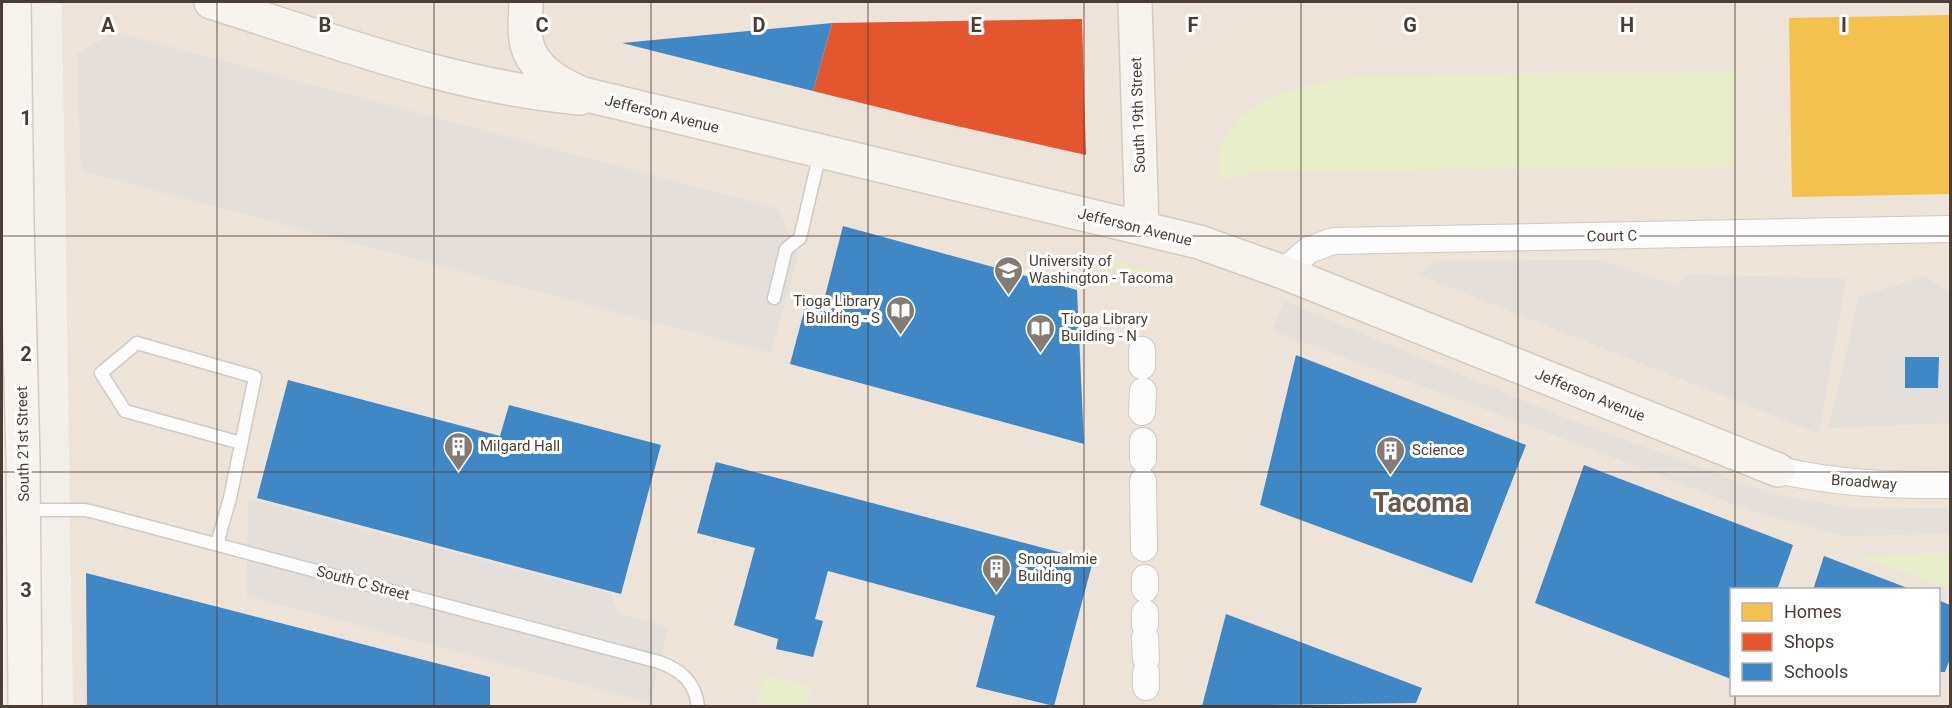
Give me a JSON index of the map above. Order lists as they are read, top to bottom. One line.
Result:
{"streets":{"street":["Jefferson Avenue","South 19th Street","Court C","South 21st Street","Broadway"],"lane":["South C Street"]},"crossings":[["Jefferson Avenue","South 19th Street"],["Jefferson Avenue","Court C"],["Jefferson Avenue","Broadway"],["South 21st Street","South C Street"]],"districts":["Tacoma"],"places":{"school or university":["University of Washington - Tacoma"],"library":["Tioga Library Building - S","Tioga Library Building - N"],"building":["Milgard Hall","Science","Snoqualmie Building"]},"legend":["Homes","Shops","Schools"],"grid":{"columns":["A","B","C","D","E","F","G","H","I"],"rows":["1","2","3"]}}
